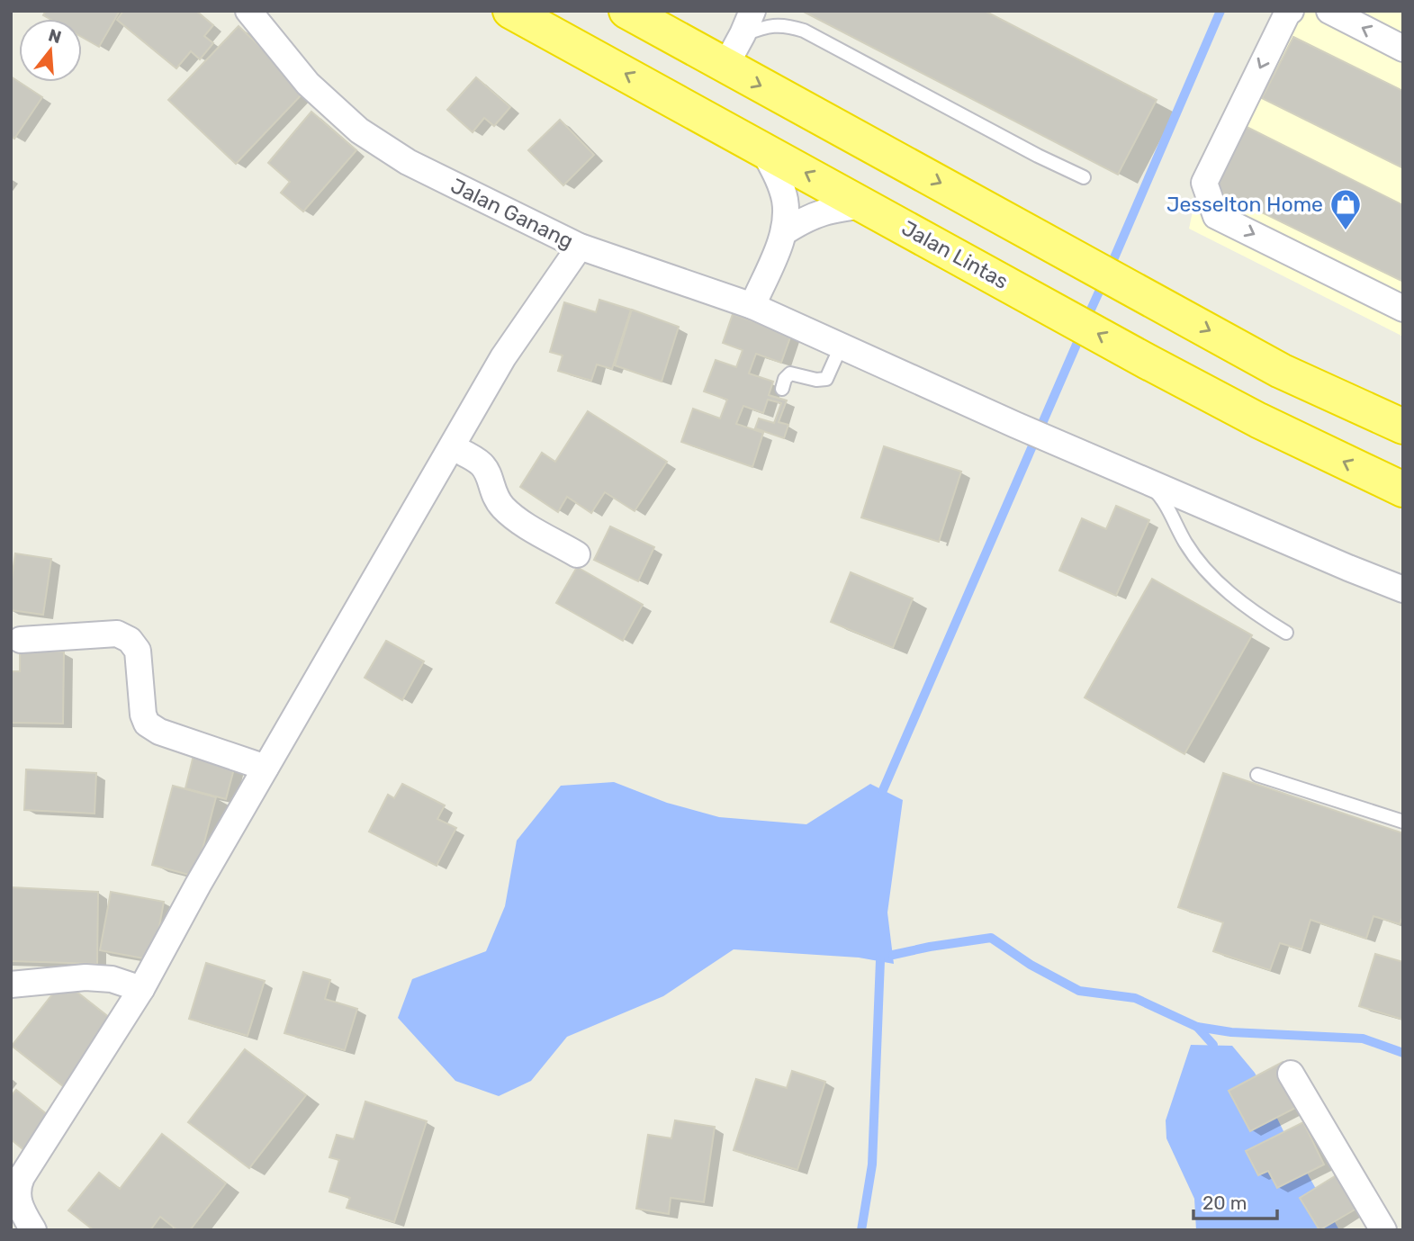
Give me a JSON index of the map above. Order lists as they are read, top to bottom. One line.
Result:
{"streets":{"highway":["Jalan Lintas"],"street":["Jalan Ganang"]},"places":{"shop":["Jesselton Home"]},"scale_bar":"20 m","north":"top"}
